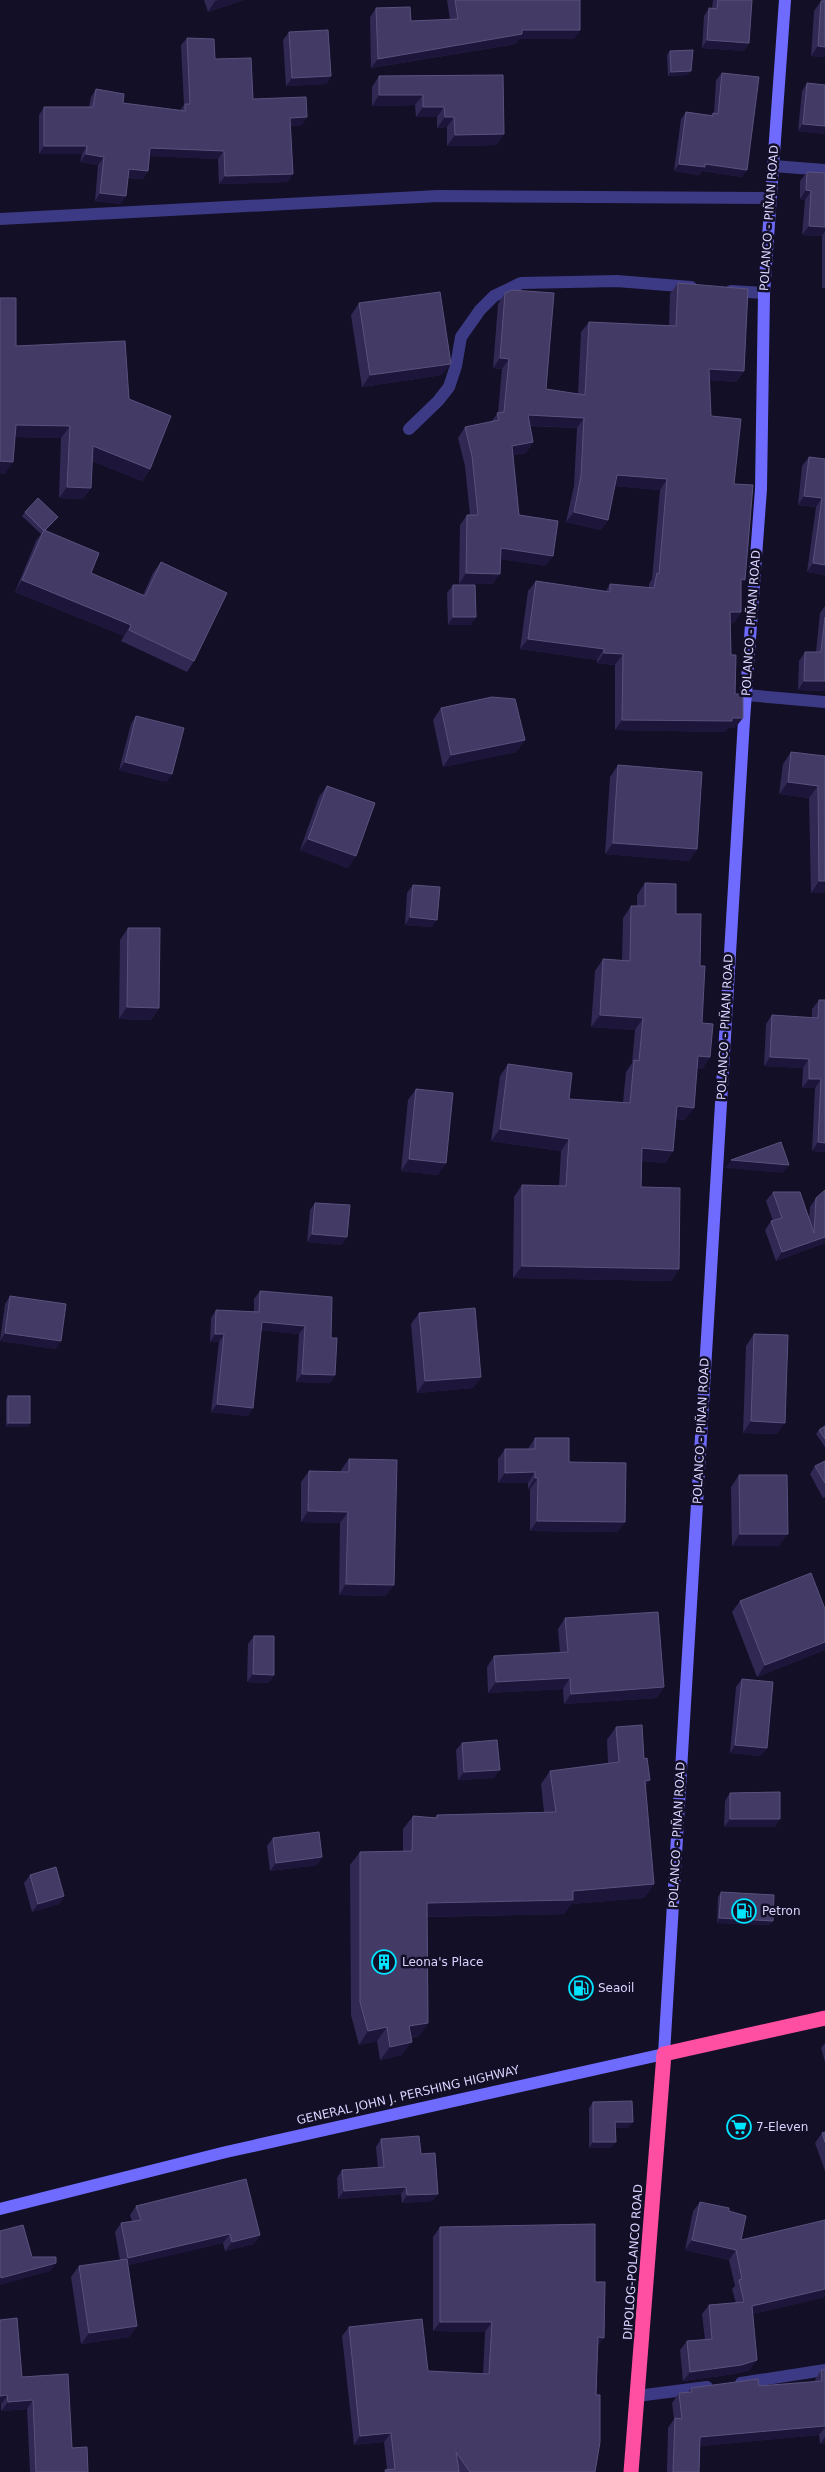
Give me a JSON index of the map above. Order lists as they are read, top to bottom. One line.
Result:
{"streets":{"highway":["GENERAL JOHN J. PERSHING HIGHWAY","DIPOLOG-POLANCO ROAD"],"main road":["POLANCO - PIÑAN ROAD"]},"crossings":[["POLANCO - PIÑAN ROAD","GENERAL JOHN J. PERSHING HIGHWAY"],["POLANCO - PIÑAN ROAD","DIPOLOG-POLANCO ROAD"],["GENERAL JOHN J. PERSHING HIGHWAY","DIPOLOG-POLANCO ROAD"]],"places":{"fuel station":["Petron","Seaoil"],"building":["Leona's Place"],"supermarket":["7-Eleven"]}}
